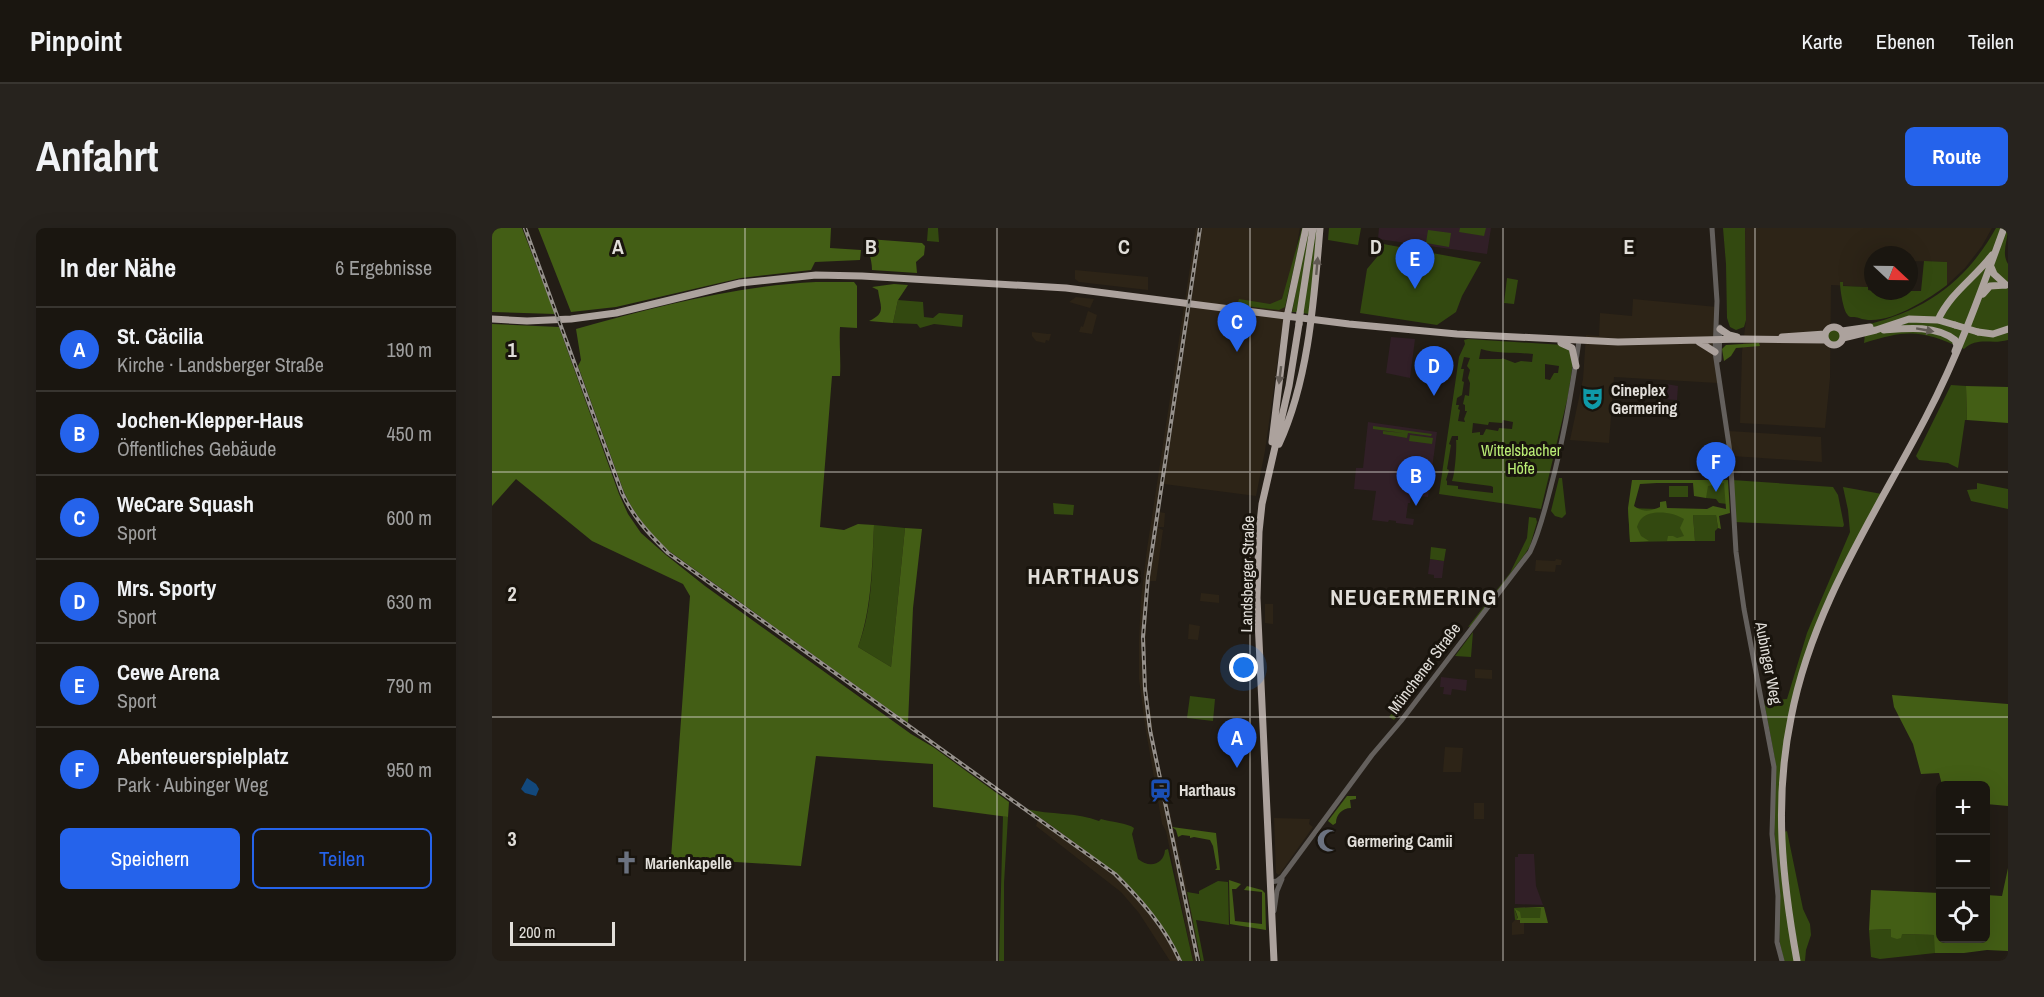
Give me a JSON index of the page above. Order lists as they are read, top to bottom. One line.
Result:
{"streets":{"main road":["Landsberger Straße"],"street":["Aubinger Weg","Münchener Straße"]},"districts":["HARTHAUS","NEUGERMERING"],"parks":["Wittelsbacher Höfe"],"places":{"theatre":["Cineplex Germering"],"station":["Harthaus"],"mosque":["Germering Camii"],"church":["Marienkapelle"]},"scale_bar":"200 m","north":"right","page":{"header":"Pinpoint","nav":["Karte","Ebenen","Teilen"],"buttons":["Route",["Speichern","Teilen"]],"title":"Anfahrt","heading":["In der Nähe","6 Ergebnisse"],"pins":["E","C","D","F","B","A"],"list":[{"mark":"A","name":"St. Cäcilia","note":"Kirche · Landsberger Straße","value":"190 m"},{"mark":"B","name":"Jochen-Klepper-Haus","note":"Öffentliches Gebäude","value":"450 m"},{"mark":"C","name":"WeCare Squash","note":"Sport","value":"600 m"},{"mark":"D","name":"Mrs. Sporty","note":"Sport","value":"630 m"},{"mark":"E","name":"Cewe Arena","note":"Sport","value":"790 m"},{"mark":"F","name":"Abenteuerspielplatz","note":"Park · Aubinger Weg","value":"950 m"}],"map_buttons":["+","−"],"scale":"200 m"},"grid":{"columns":["A","B","C","D","E"],"rows":["1","2","3"]}}
